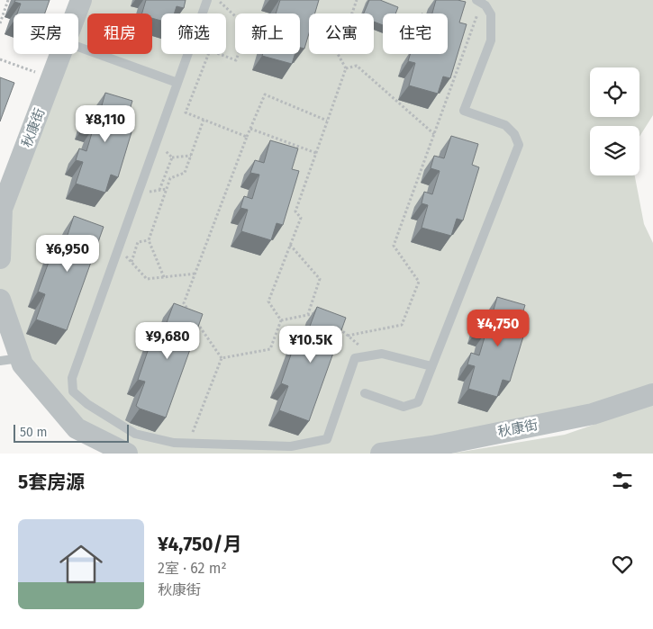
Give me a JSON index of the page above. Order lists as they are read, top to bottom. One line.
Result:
{"streets":{"street":["秋康街"]},"scale_bar":"50 m","page":{"chip":["买房","租房","筛选","新上","公寓","住宅"],"price":["¥8,110","¥6,950","¥4,750","¥9,680","¥10.5K"],"scale":"50 m","heading":"5套房源","list":[{"name":"¥4,750/月","note":"2室 · 62 m² · 秋康街"}]}}
